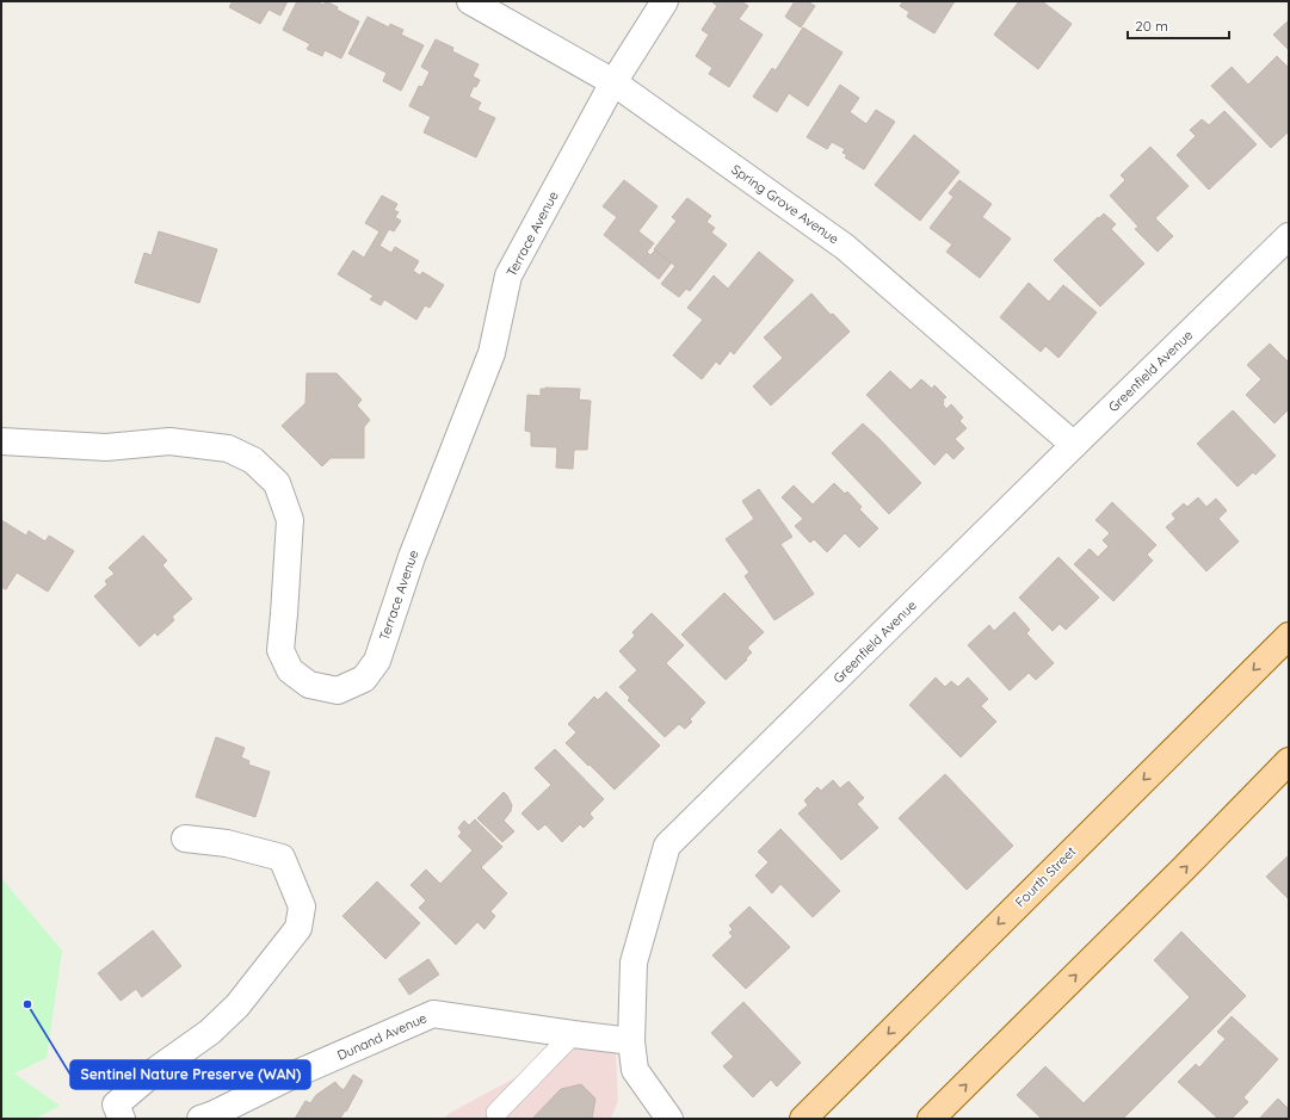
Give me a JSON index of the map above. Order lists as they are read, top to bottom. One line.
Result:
{"streets":{"main road":["Fourth Street"],"street":["Spring Grove Avenue","Terrace Avenue","Greenfield Avenue","Dunand Avenue"]},"crossings":[["Spring Grove Avenue","Terrace Avenue"],["Spring Grove Avenue","Greenfield Avenue"],["Greenfield Avenue","Dunand Avenue"]],"places":["Sentinel Nature Preserve (WAN)"],"scale_bar":"20 m"}
